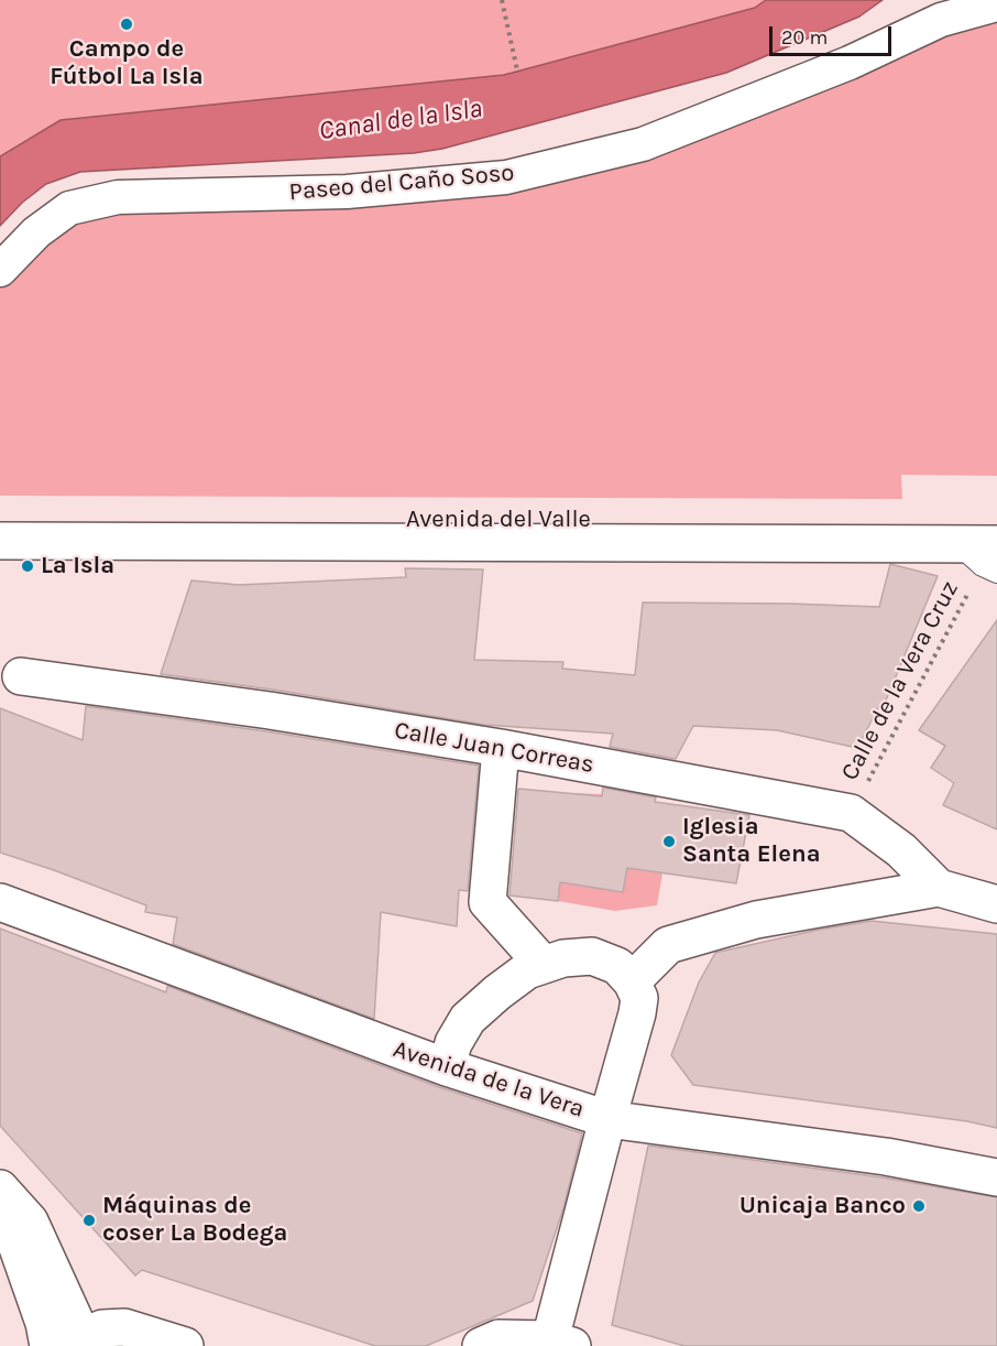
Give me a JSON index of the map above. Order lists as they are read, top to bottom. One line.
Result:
{"streets":{"street":["Paseo del Caño Soso","Avenida del Valle","Calle Juan Correas","Avenida de la Vera"],"path":["Calle de la Vera Cruz"]},"crossings":[["Avenida del Valle","Calle de la Vera Cruz"],["Calle de la Vera Cruz","Calle Juan Correas"]],"water":["Canal de la Isla"],"places":["Campo de Fútbol La Isla","La Isla","Iglesia Santa Elena","Unicaja Banco","Máquinas de coser La Bodega"],"scale_bar":"20 m"}
